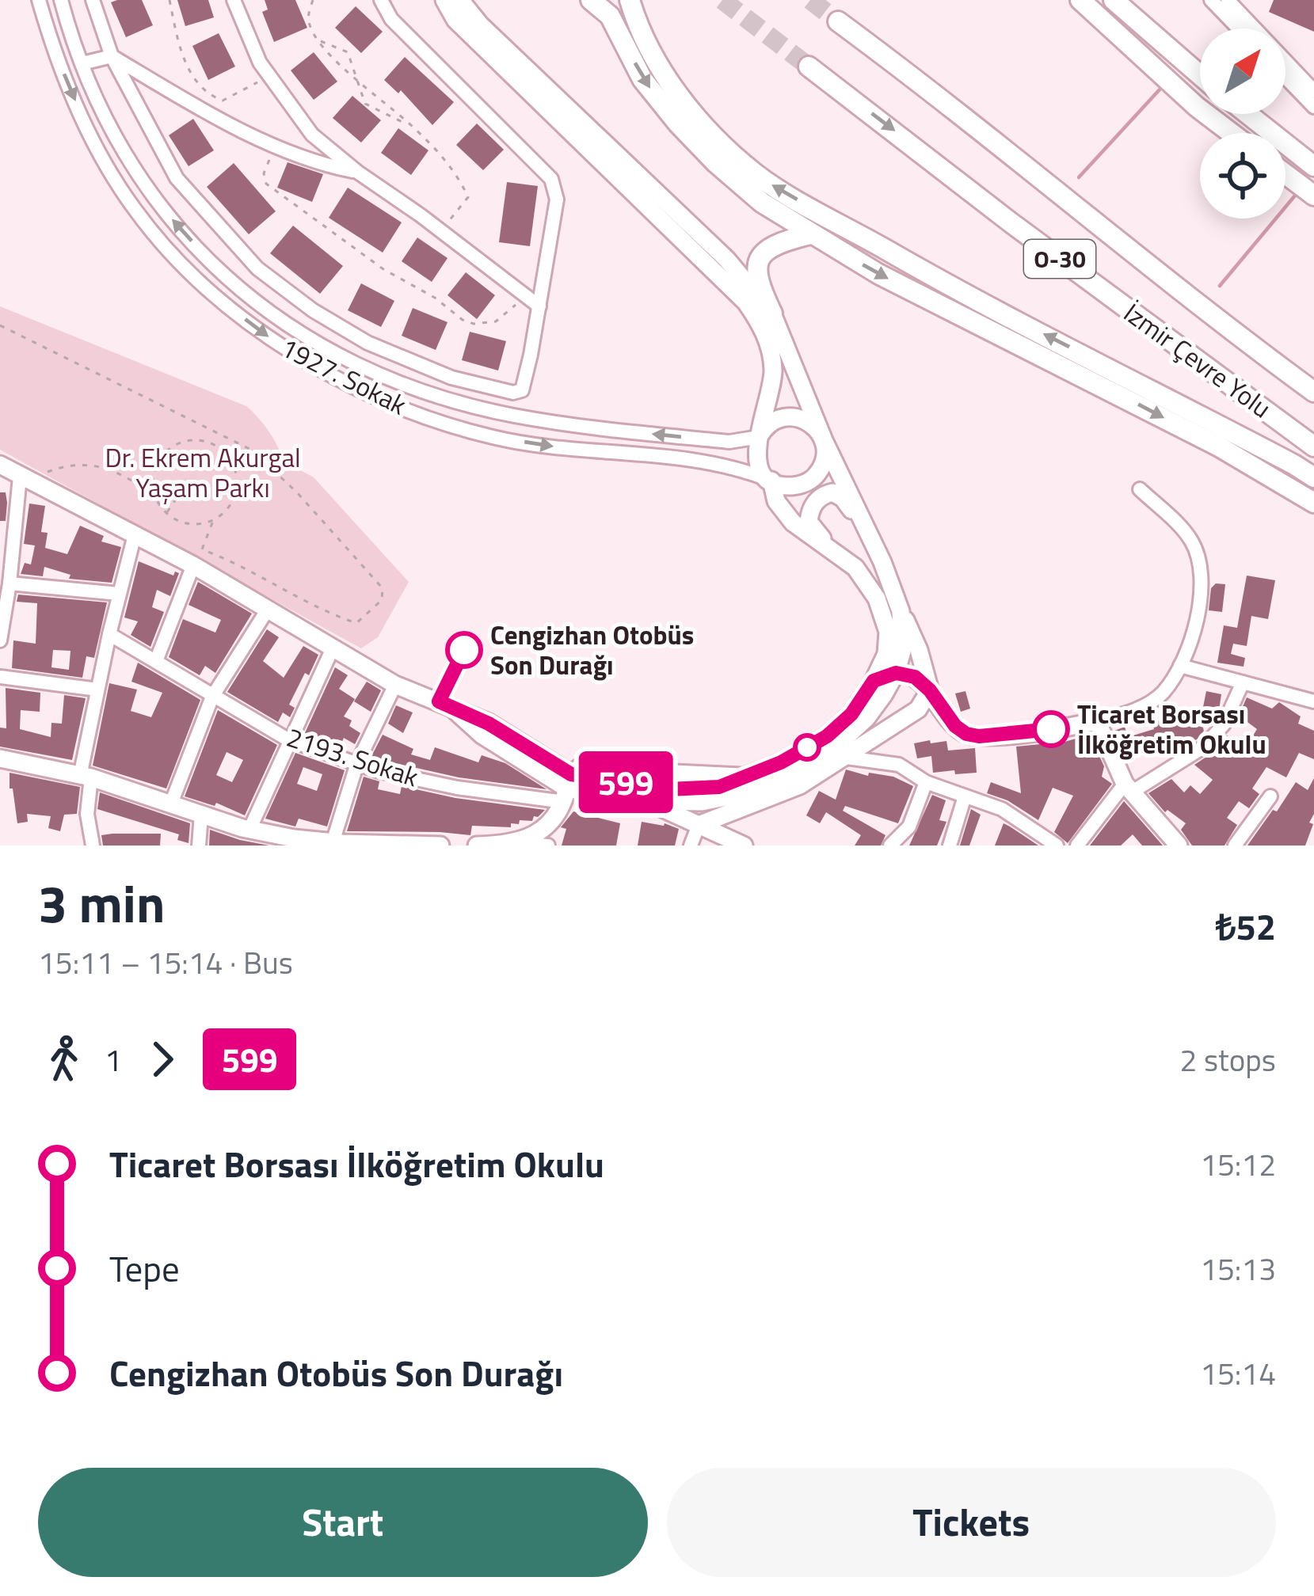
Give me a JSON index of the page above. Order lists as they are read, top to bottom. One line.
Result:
{"streets":{"highway":["O-30","İzmir Çevre Yolu"],"street":["1927. Sokak","2193. Sokak"]},"parks":["Dr. Ekrem Akurgal Yaşam Parkı"],"places":["Cengizhan Otobüs Son Durağı","Ticaret Borsası İlköğretim Okulu"],"lines":["bus line 599"],"north":"top right","page":{"on_map":"599","heading":["3 min","15:11 – 15:14 · Bus","₺52"],"legs":["1","599","2 stops"],"list":[{"name":"Ticaret Borsası İlköğretim Okulu","value":"15:12"},{"name":"Tepe","value":"15:13"},{"name":"Cengizhan Otobüs Son Durağı","value":"15:14"}],"buttons":["Start","Tickets"]}}
